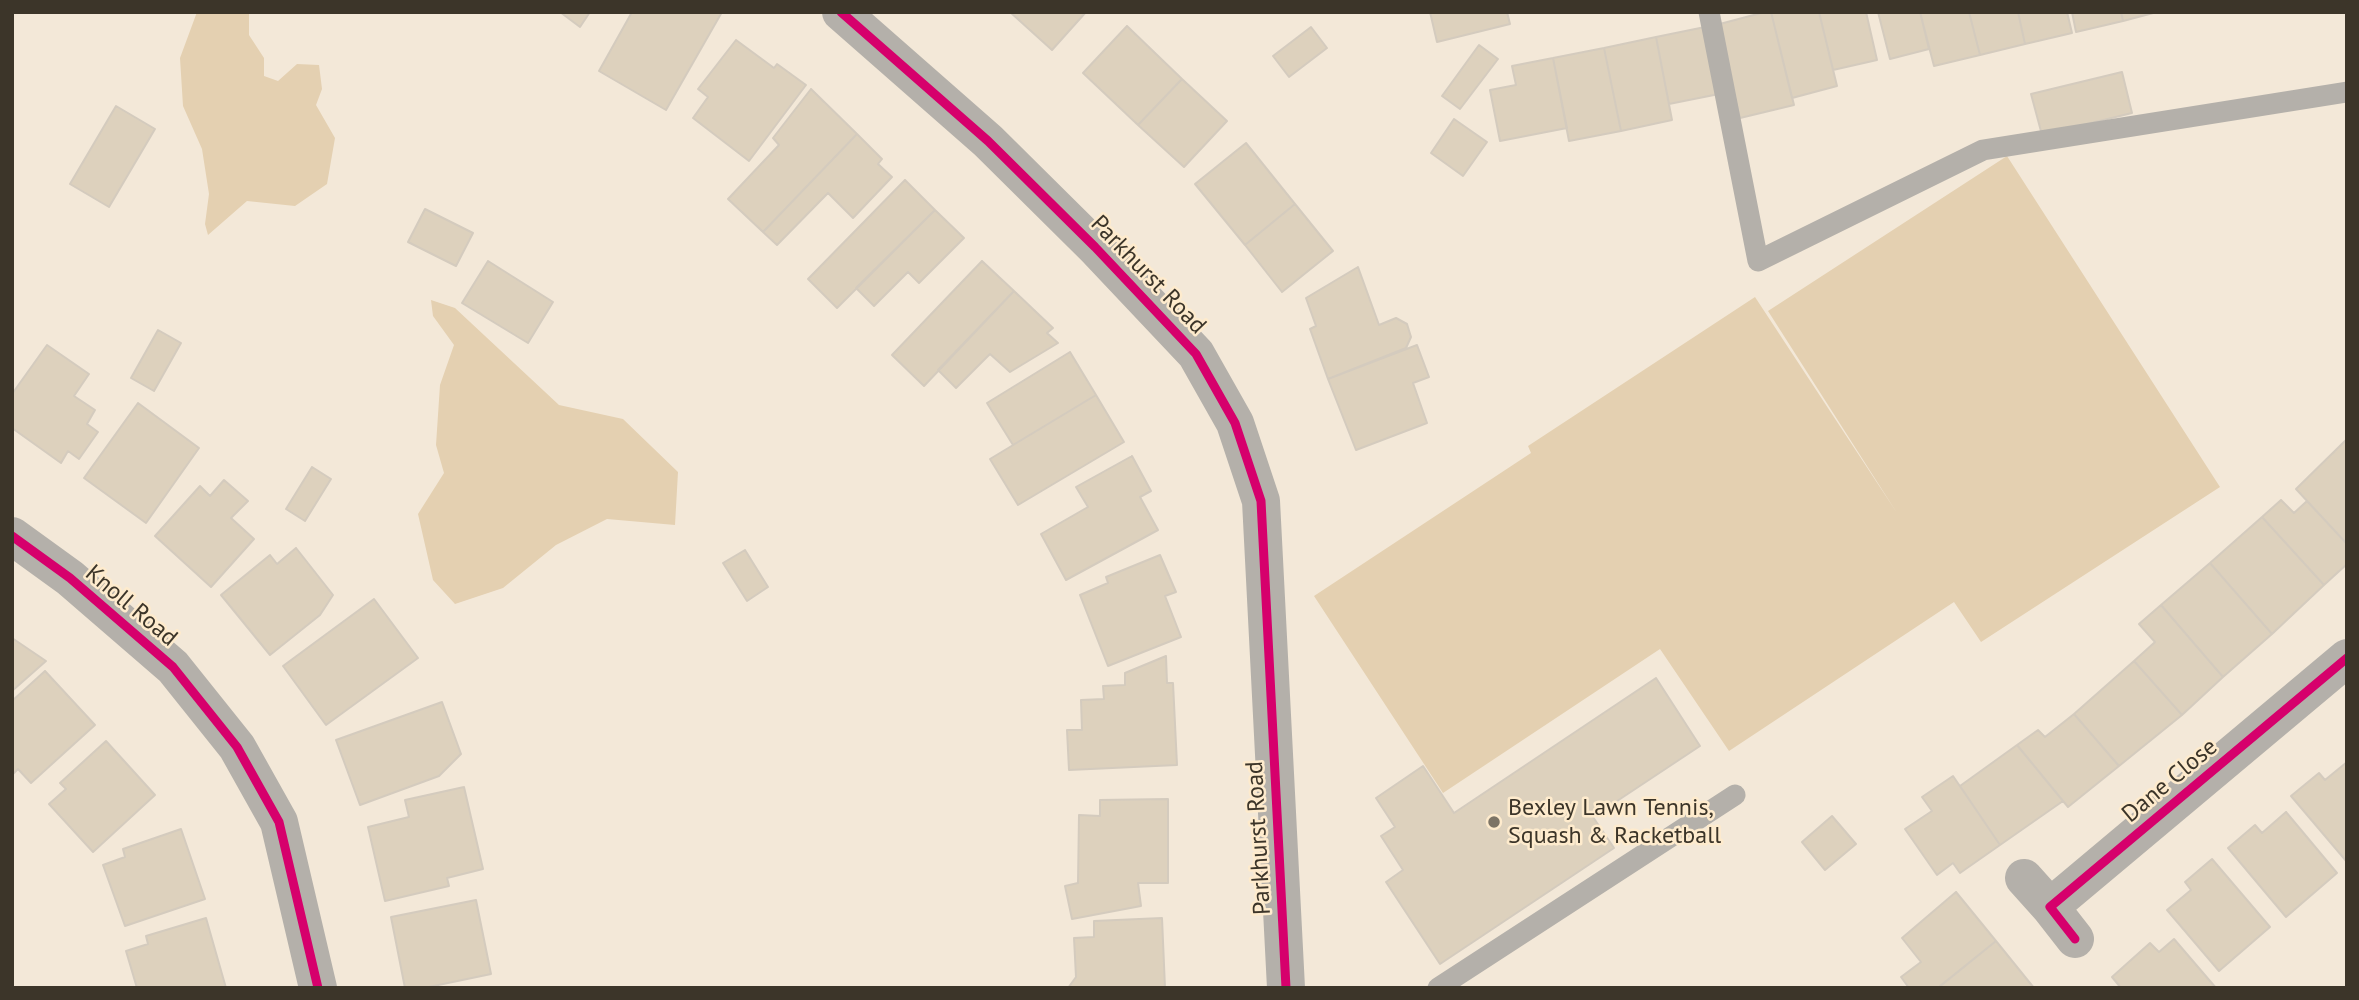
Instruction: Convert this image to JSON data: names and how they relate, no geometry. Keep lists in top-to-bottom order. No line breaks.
{"streets":{"street":["Parkhurst Road","Knoll Road","Dane Close"]},"places":["Bexley Lawn Tennis, Squash & Racketball"]}
